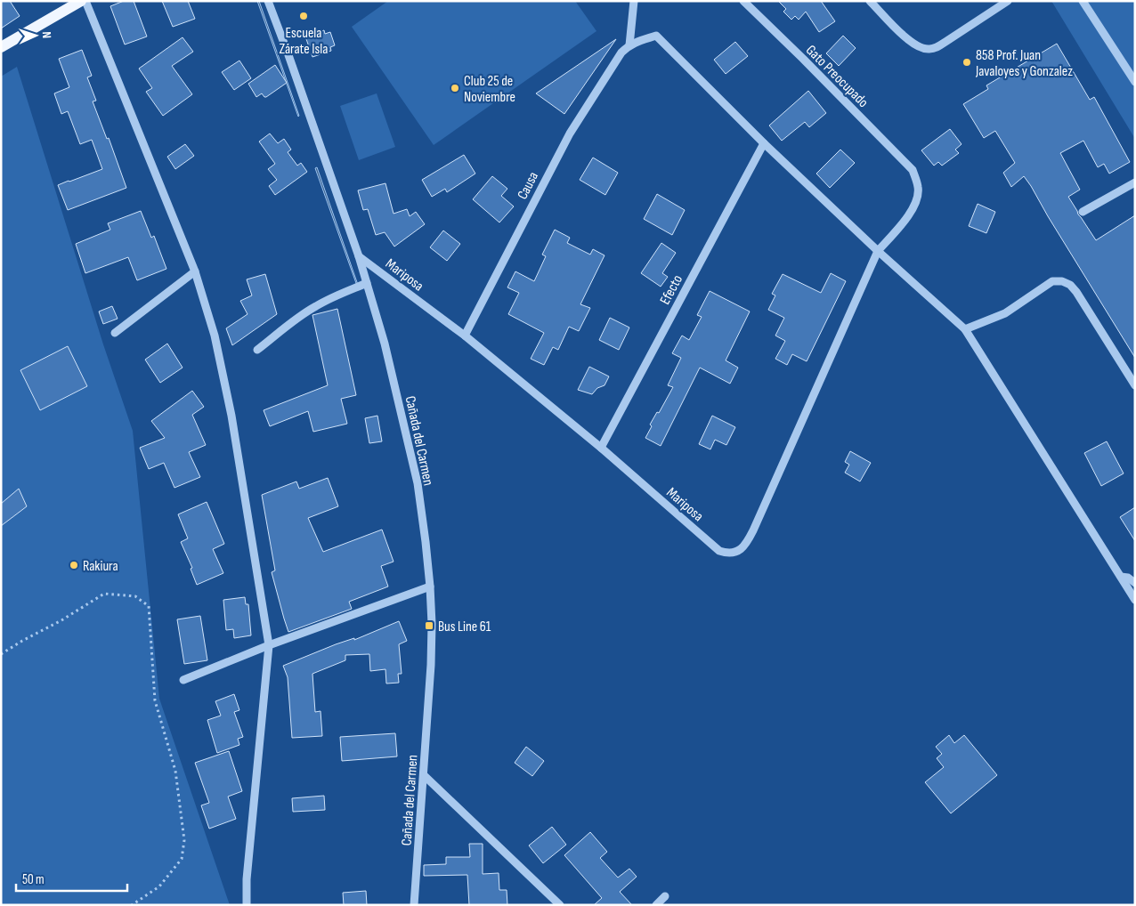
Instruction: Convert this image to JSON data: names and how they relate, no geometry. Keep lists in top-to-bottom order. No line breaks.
{"streets":{"street":["Gato Preocupado","Causa","Mariposa","Efecto","Cañada del Carmen"]},"crossings":[["Gato Preocupado","Mariposa"],["Causa","Mariposa"],["Mariposa","Efecto"],["Mariposa","Cañada del Carmen"]],"places":{"other":["Escuela Zárate Isla","858 Prof. Juan Javaloyes y Gonzalez","Club 25 de Noviembre","Rakiura"],"transit":["Bus Line 61"]},"scale_bar":"50 m","north":"right"}
